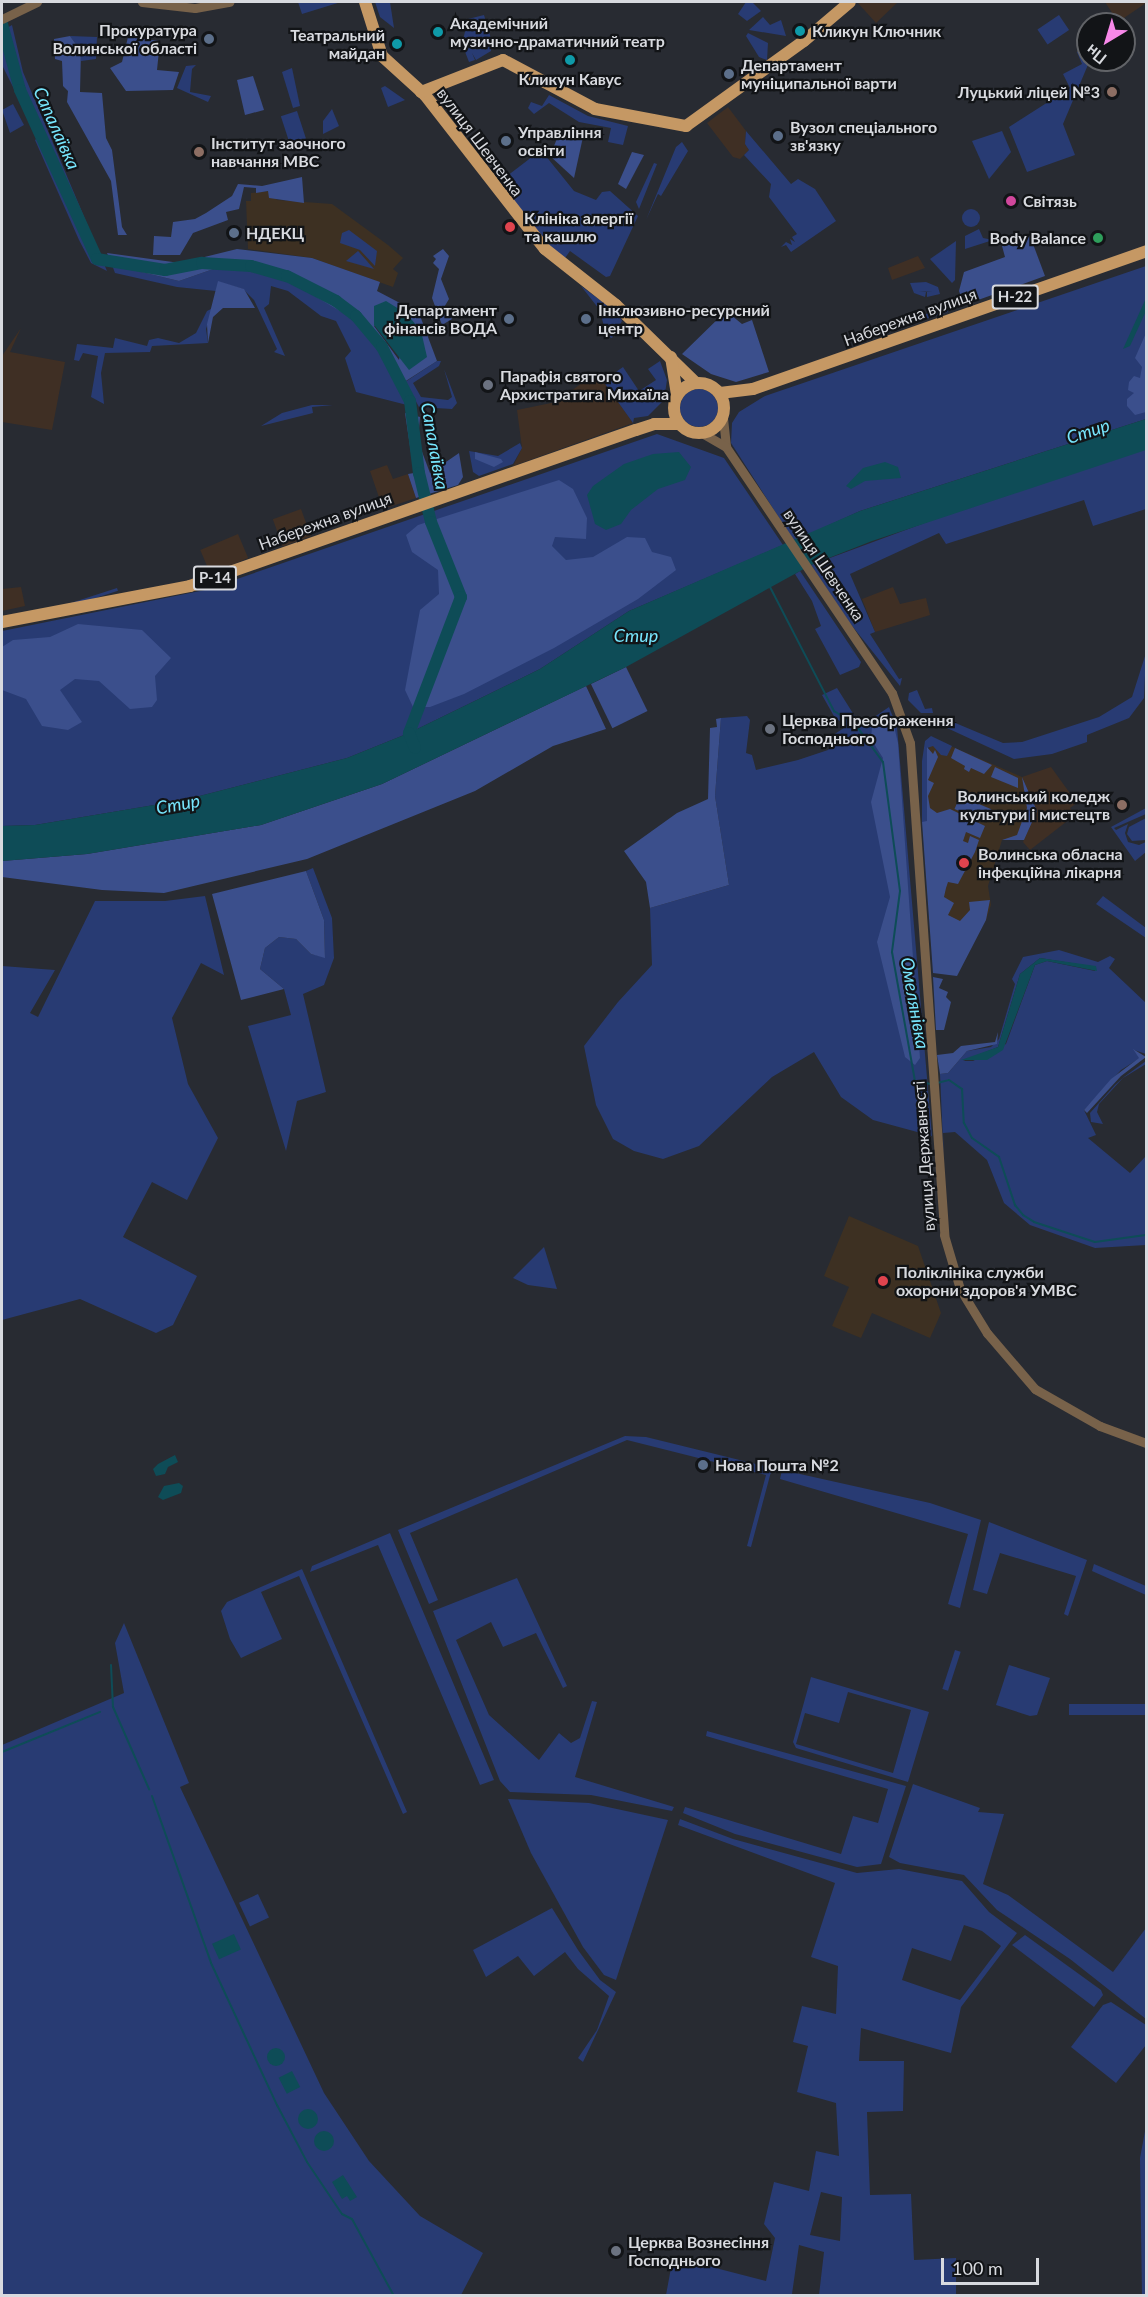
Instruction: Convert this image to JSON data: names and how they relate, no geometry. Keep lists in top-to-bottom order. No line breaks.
{"streets":{"main road":["вулиця Шевченка","Н-22","Набережна вулиця","Р-14"],"street":["вулиця Державності"]},"crossings":[["вулиця Шевченка","Н-22"],["вулиця Шевченка","Набережна вулиця"],["вулиця Шевченка","вулиця Державності"],["Н-22","Набережна вулиця"]],"water":["Сапалаївка","Стир","Омелянівка"],"places":["Кликун Ключник","Академічний музично-драматичний театр","Прокуратура Волинської області","Театральний майдан","Кликун Кавус","Департамент муніципальної варти","Луцький ліцей №3","Вузол спеціального зв'язку","Управління освіти","Інститут заочного навчання МВС","Світязь","Клініка алергії та кашлю","НДЕКЦ","Body Balance","Департамент фінансів ВОДА","Інклюзивно-ресурсний центр","Парафія святого Архистратига Михаїла","Церква Преображення Господнього","Волинський коледж культури і мистецтв","Волинська обласна інфекційна лікарня","Поліклініка служби охорони здоров'я УМВС","Нова Пошта №2","Церква Вознесіння Господнього"],"scale_bar":"100 m","north":"bottom left"}
